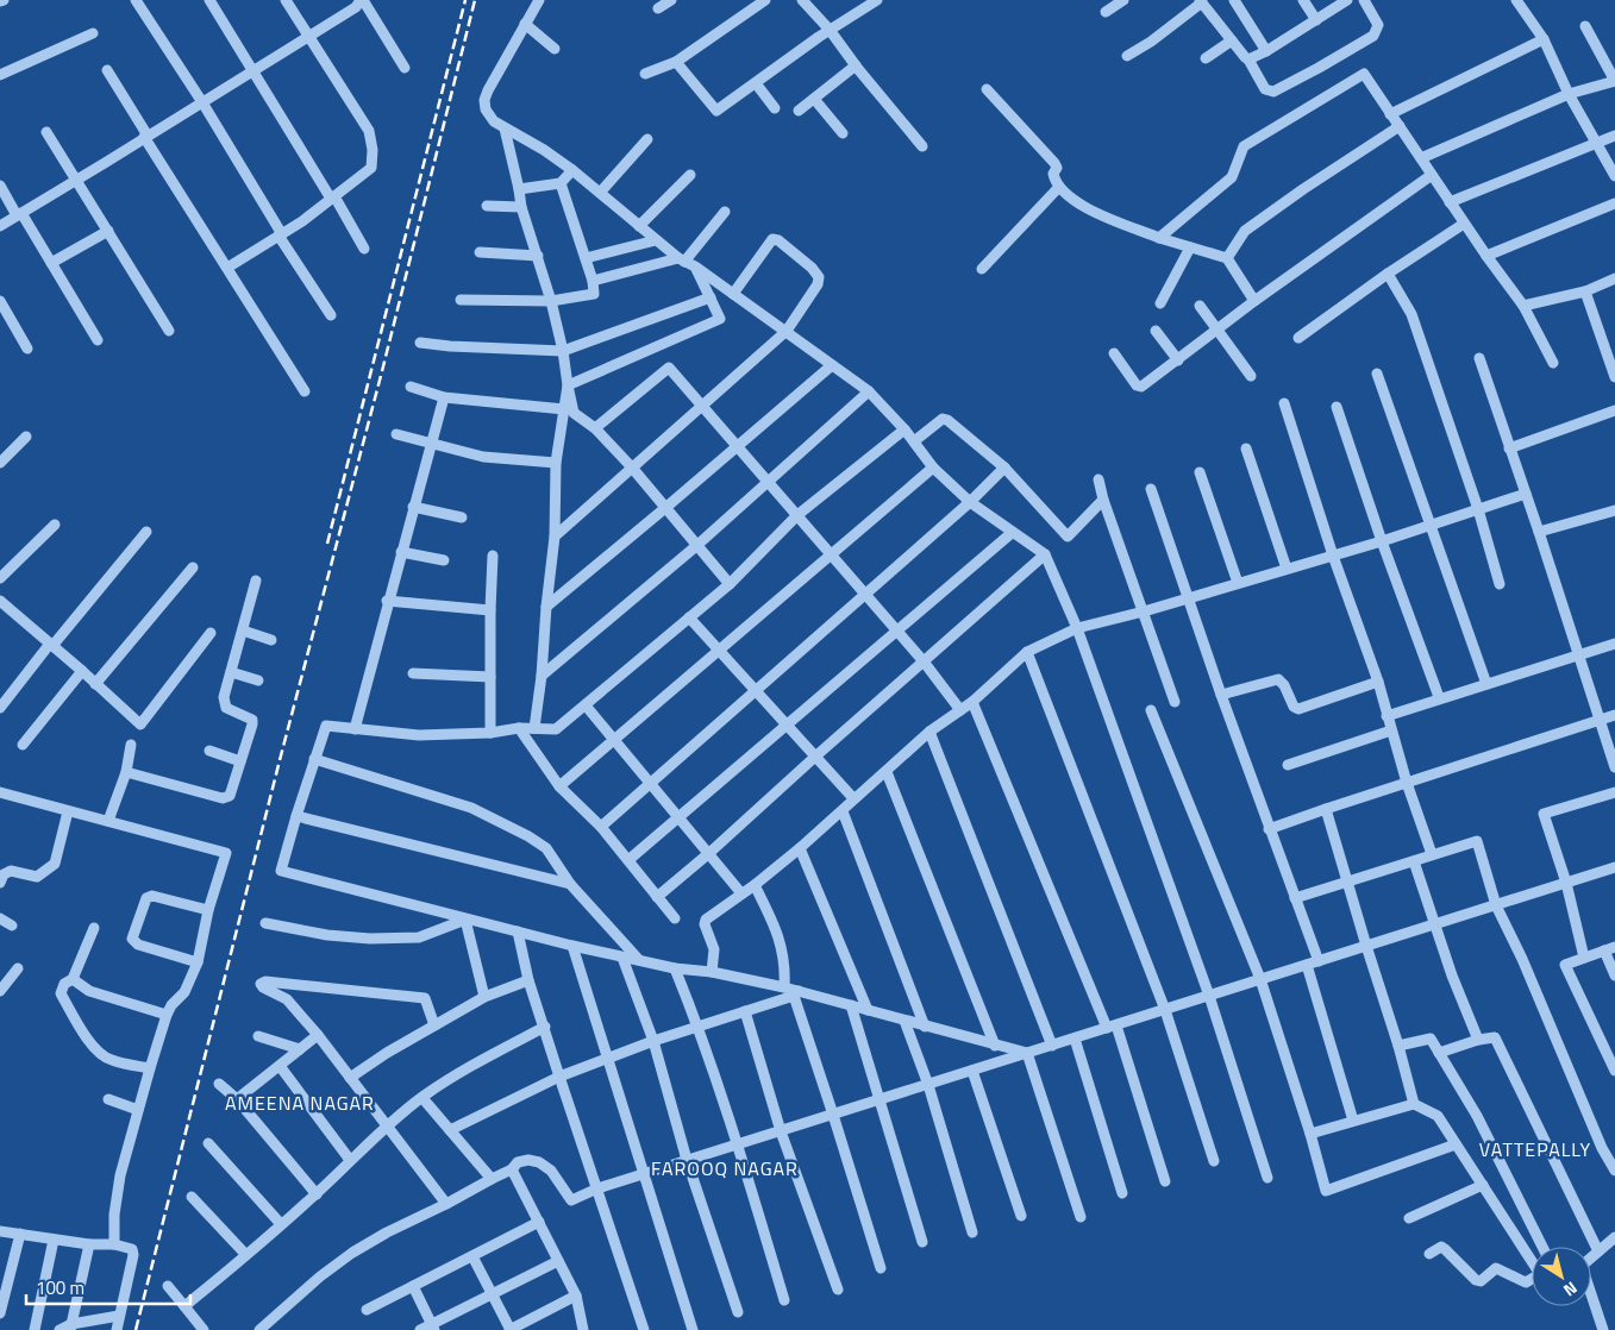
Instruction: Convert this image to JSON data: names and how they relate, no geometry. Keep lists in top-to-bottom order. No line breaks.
{"districts":["AMEENA NAGAR","VATTEPALLY","FAROOQ NAGAR"],"scale_bar":"100 m","north":"bottom right"}
